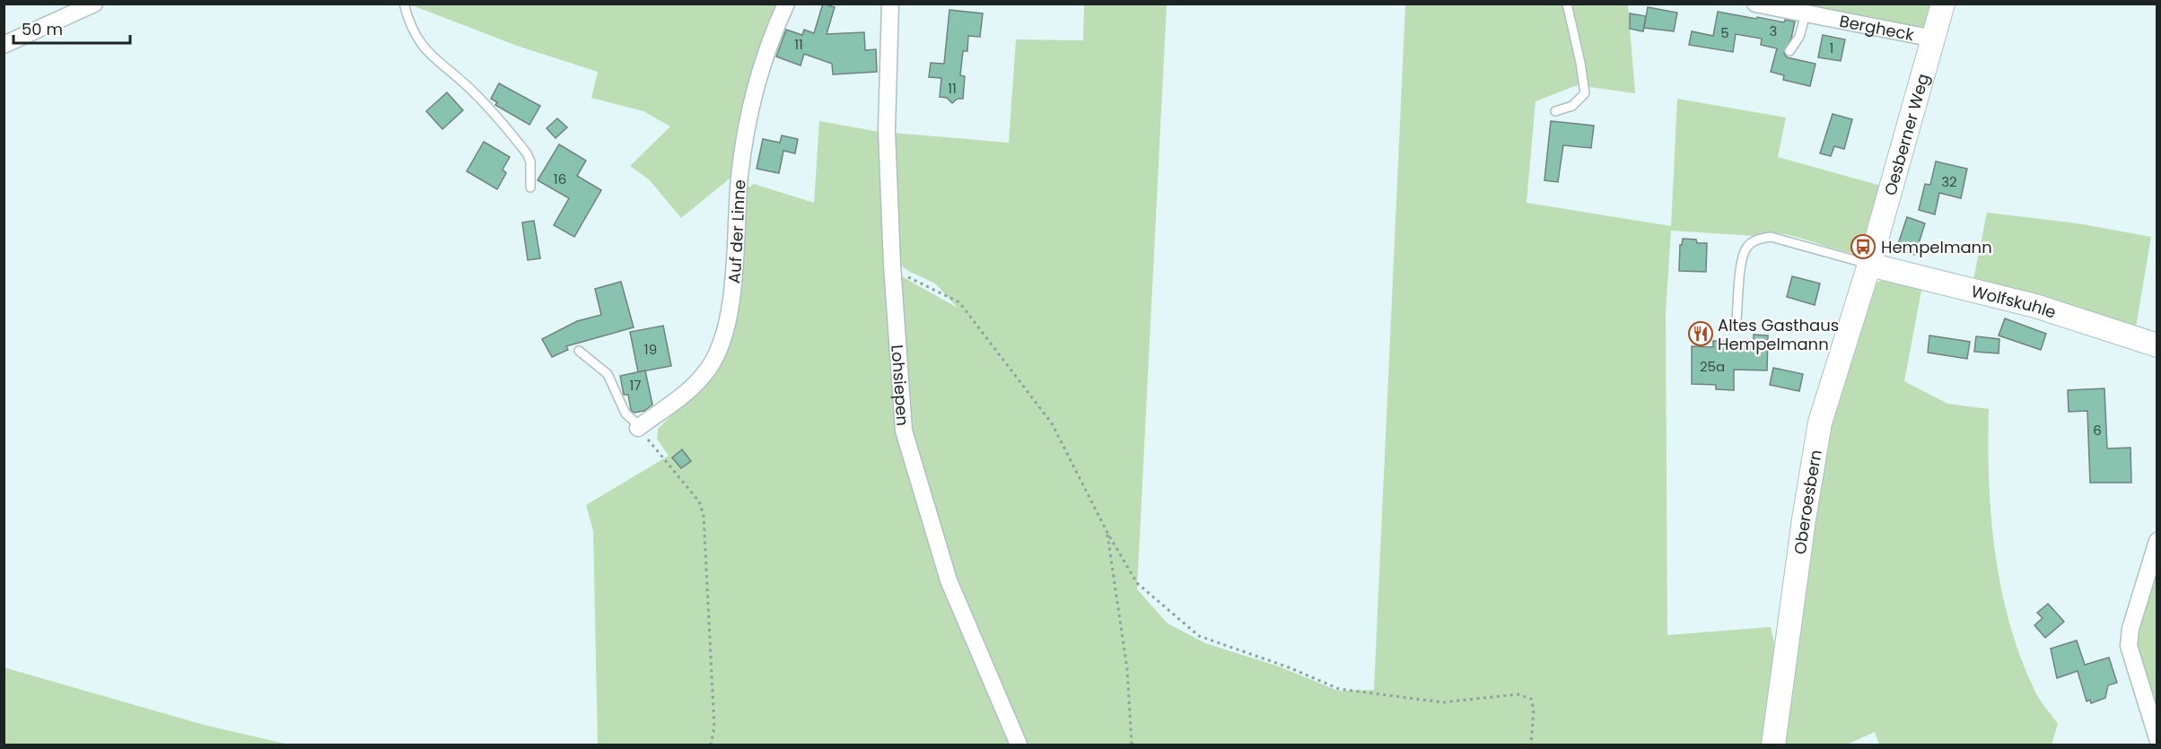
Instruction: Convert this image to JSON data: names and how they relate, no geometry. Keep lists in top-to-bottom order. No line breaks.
{"streets":{"street":["Bergheck","Oesberner Weg","Auf der Linne","Wolfskuhle","Lohsiepen","Oberoesbern"]},"crossings":[["Bergheck","Oesberner Weg"],["Oesberner Weg","Wolfskuhle"],["Oesberner Weg","Oberoesbern"],["Wolfskuhle","Oberoesbern"]],"places":{"bus stop":["Hempelmann"],"restaurant":["Altes Gasthaus Hempelmann"]},"house_numbers":["3","5","11","1","11","16","32","19","25a","17","6"],"scale_bar":"50 m"}
